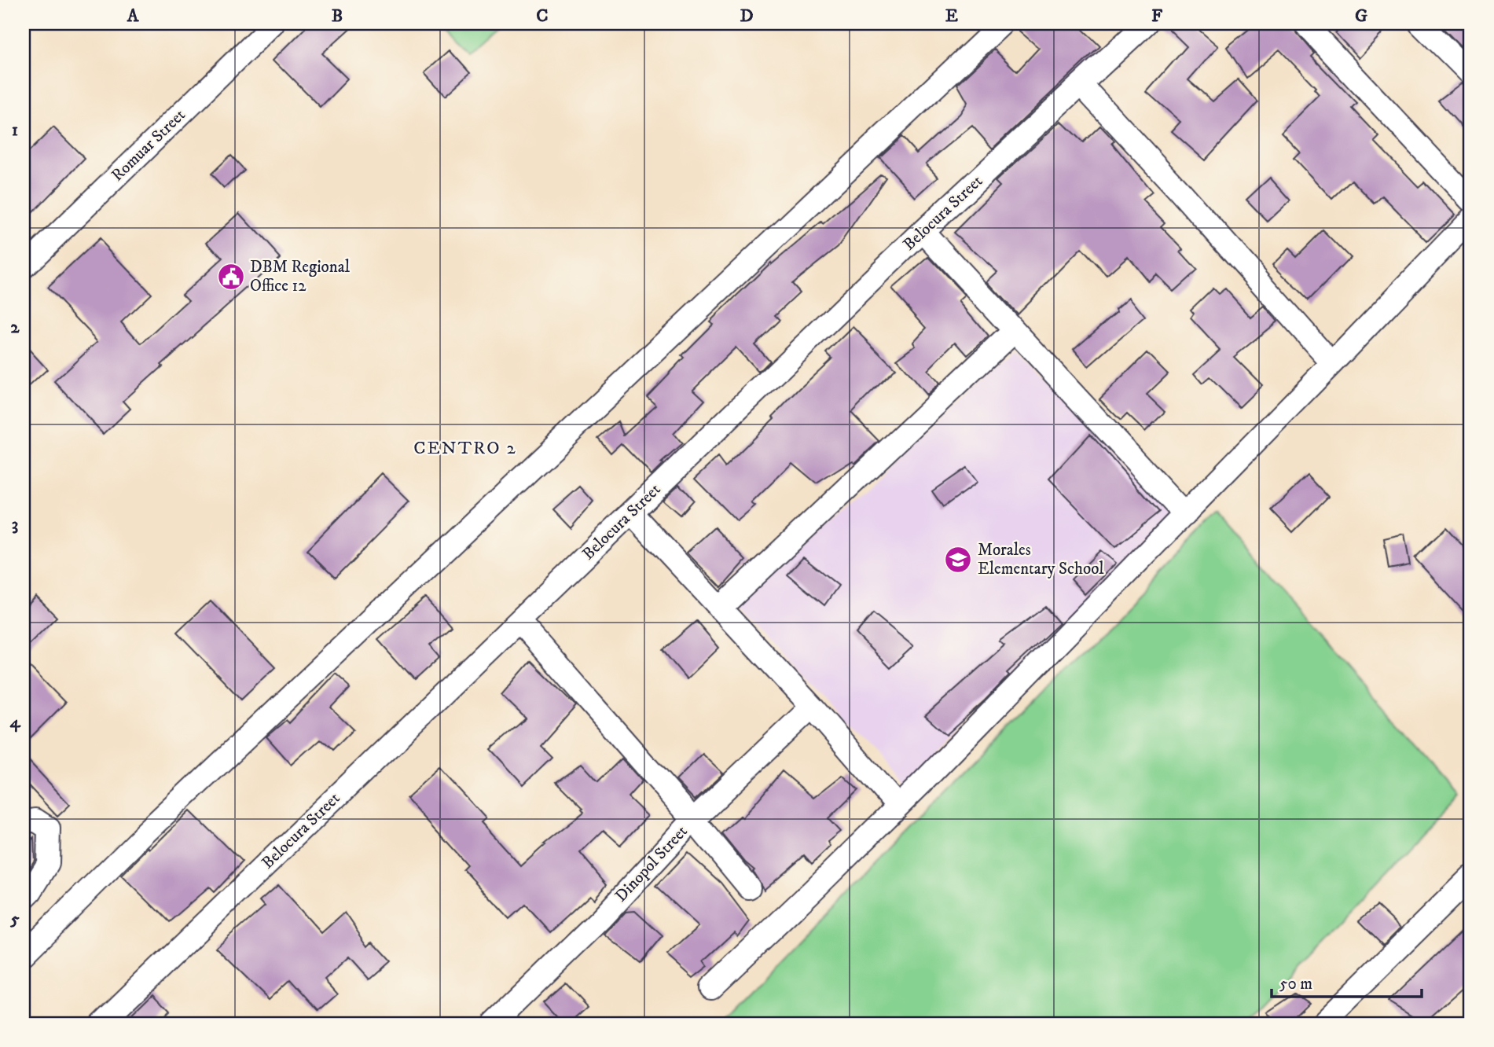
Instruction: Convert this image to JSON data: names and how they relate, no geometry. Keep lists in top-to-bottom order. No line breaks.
{"streets":{"street":["Romuar Street","Belocura Street","Dinopol Street"]},"districts":["CENTRO 2"],"places":{"public building":["DBM Regional Office 12"],"school or university":["Morales Elementary School"]},"scale_bar":"50 m","grid":{"columns":["A","B","C","D","E","F","G"],"rows":["1","2","3","4","5"]}}
